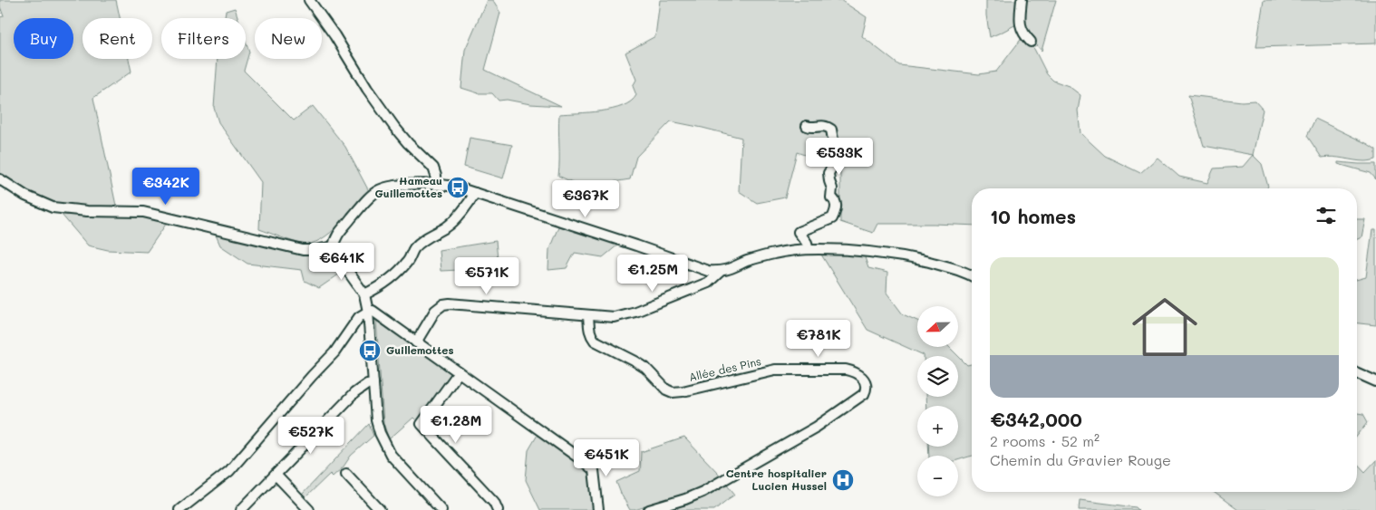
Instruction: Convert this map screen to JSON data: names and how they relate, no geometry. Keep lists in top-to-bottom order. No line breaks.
{"streets":{"street":["Allée des Pins"]},"places":{"bus stop":["Hameau Guillemottes","Guillemottes"],"hospital":["Centre hospitalier Lucien Hussel"]},"north":"left","page":{"chip":["Buy","Rent","Filters","New"],"price":["€533K","€342K","€367K","€641K","€1.25M","€571K","€781K","€1.28M","€527K","€451K"],"heading":"10 homes","list":[{"name":"€342,000","note":"2 rooms · 52 m² · Chemin du Gravier Rouge"}],"map_buttons":["+","−"]}}
